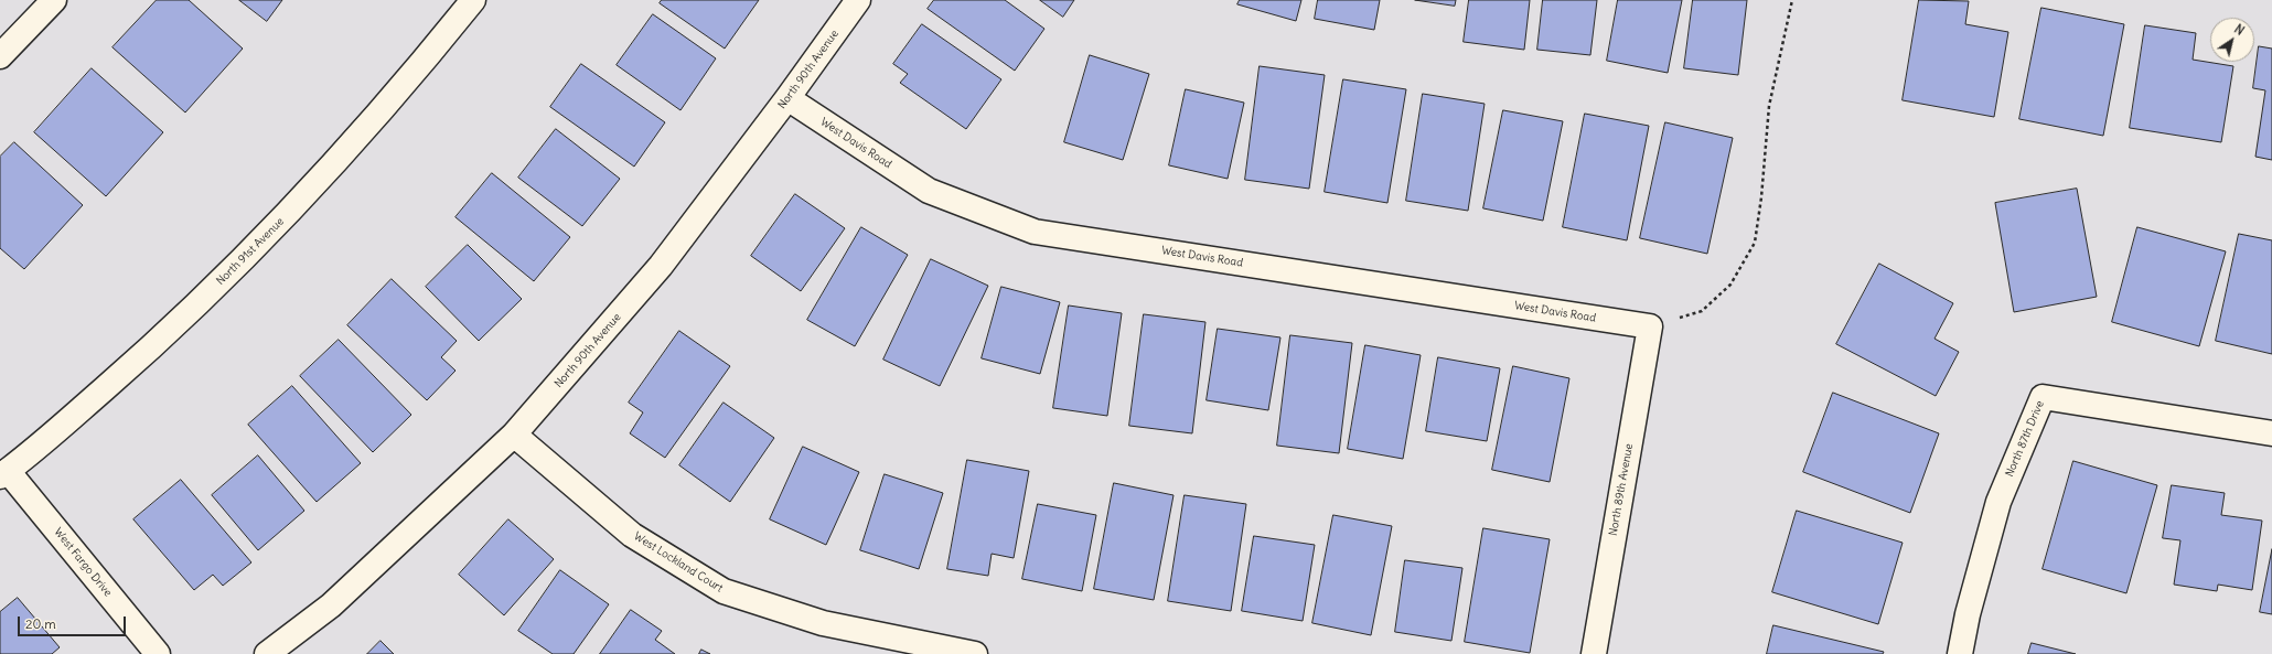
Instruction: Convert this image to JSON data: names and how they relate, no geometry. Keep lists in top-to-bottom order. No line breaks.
{"streets":{"street":["North 90th Avenue","West Davis Road","North 91st Avenue","North 87th Drive","North 89th Avenue","West Fargo Drive","West Lockland Court"]},"crossings":[["North 90th Avenue","West Davis Road"],["North 90th Avenue","West Lockland Court"],["West Davis Road","North 89th Avenue"],["North 91st Avenue","West Fargo Drive"]],"scale_bar":"20 m","north":"top right"}
